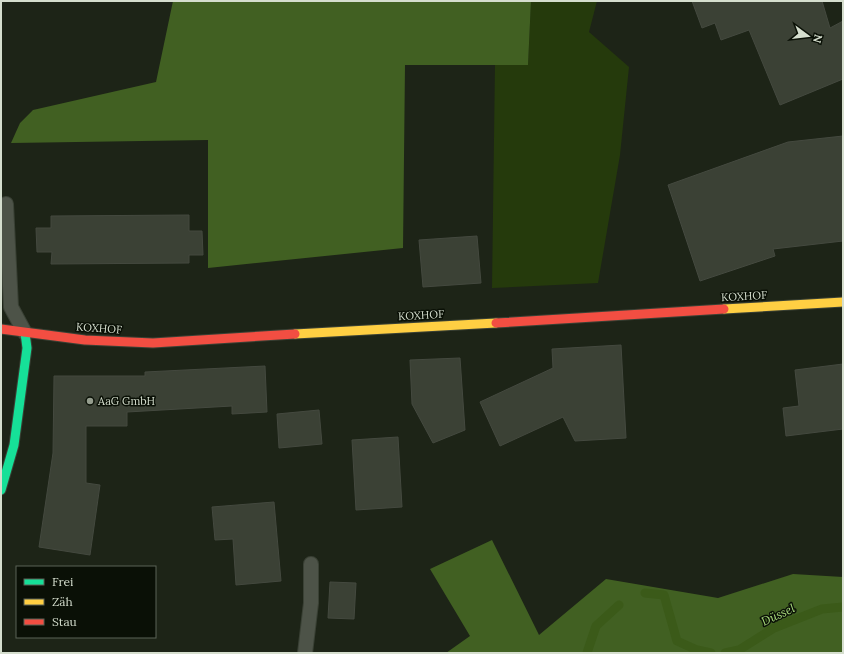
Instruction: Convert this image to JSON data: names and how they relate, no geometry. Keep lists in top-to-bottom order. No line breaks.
{"streets":{"main road":["KOXHOF"]},"water":["Düssel"],"places":["AaG GmbH"],"legend":["Frei","Zäh","Stau"],"north":"right"}
